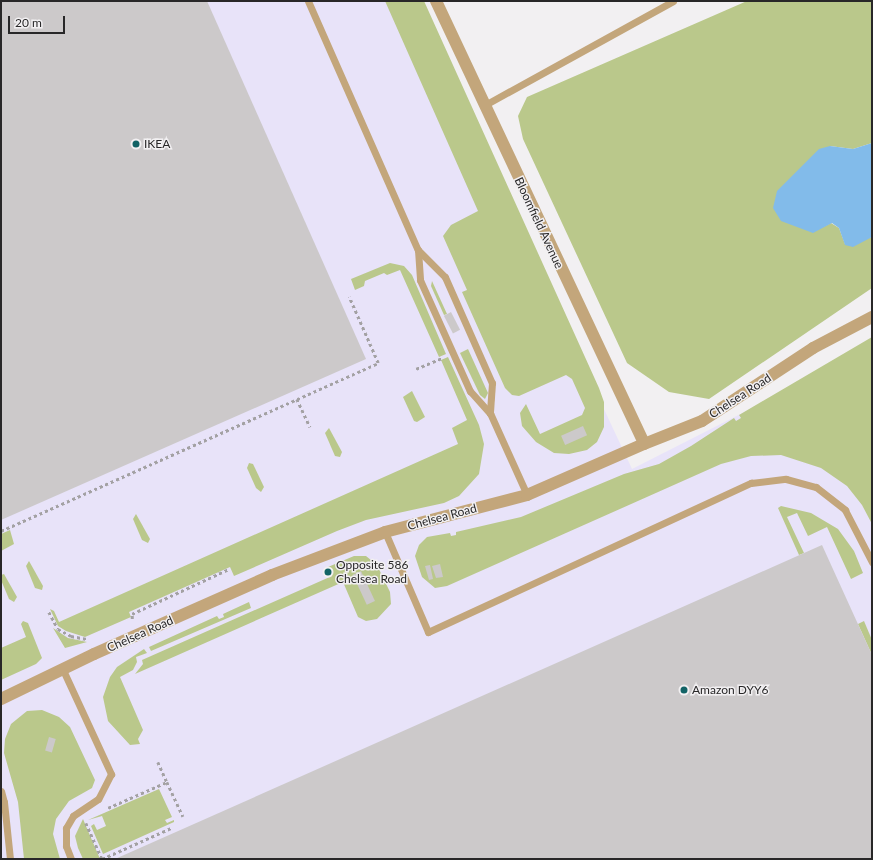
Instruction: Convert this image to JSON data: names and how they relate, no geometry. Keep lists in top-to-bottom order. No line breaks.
{"streets":{"street":["Bloomfield Avenue","Chelsea Road"]},"crossings":[["Bloomfield Avenue","Chelsea Road"]],"places":["IKEA","Opposite 586 Chelsea Road","Amazon DYY6"],"scale_bar":"20 m"}
